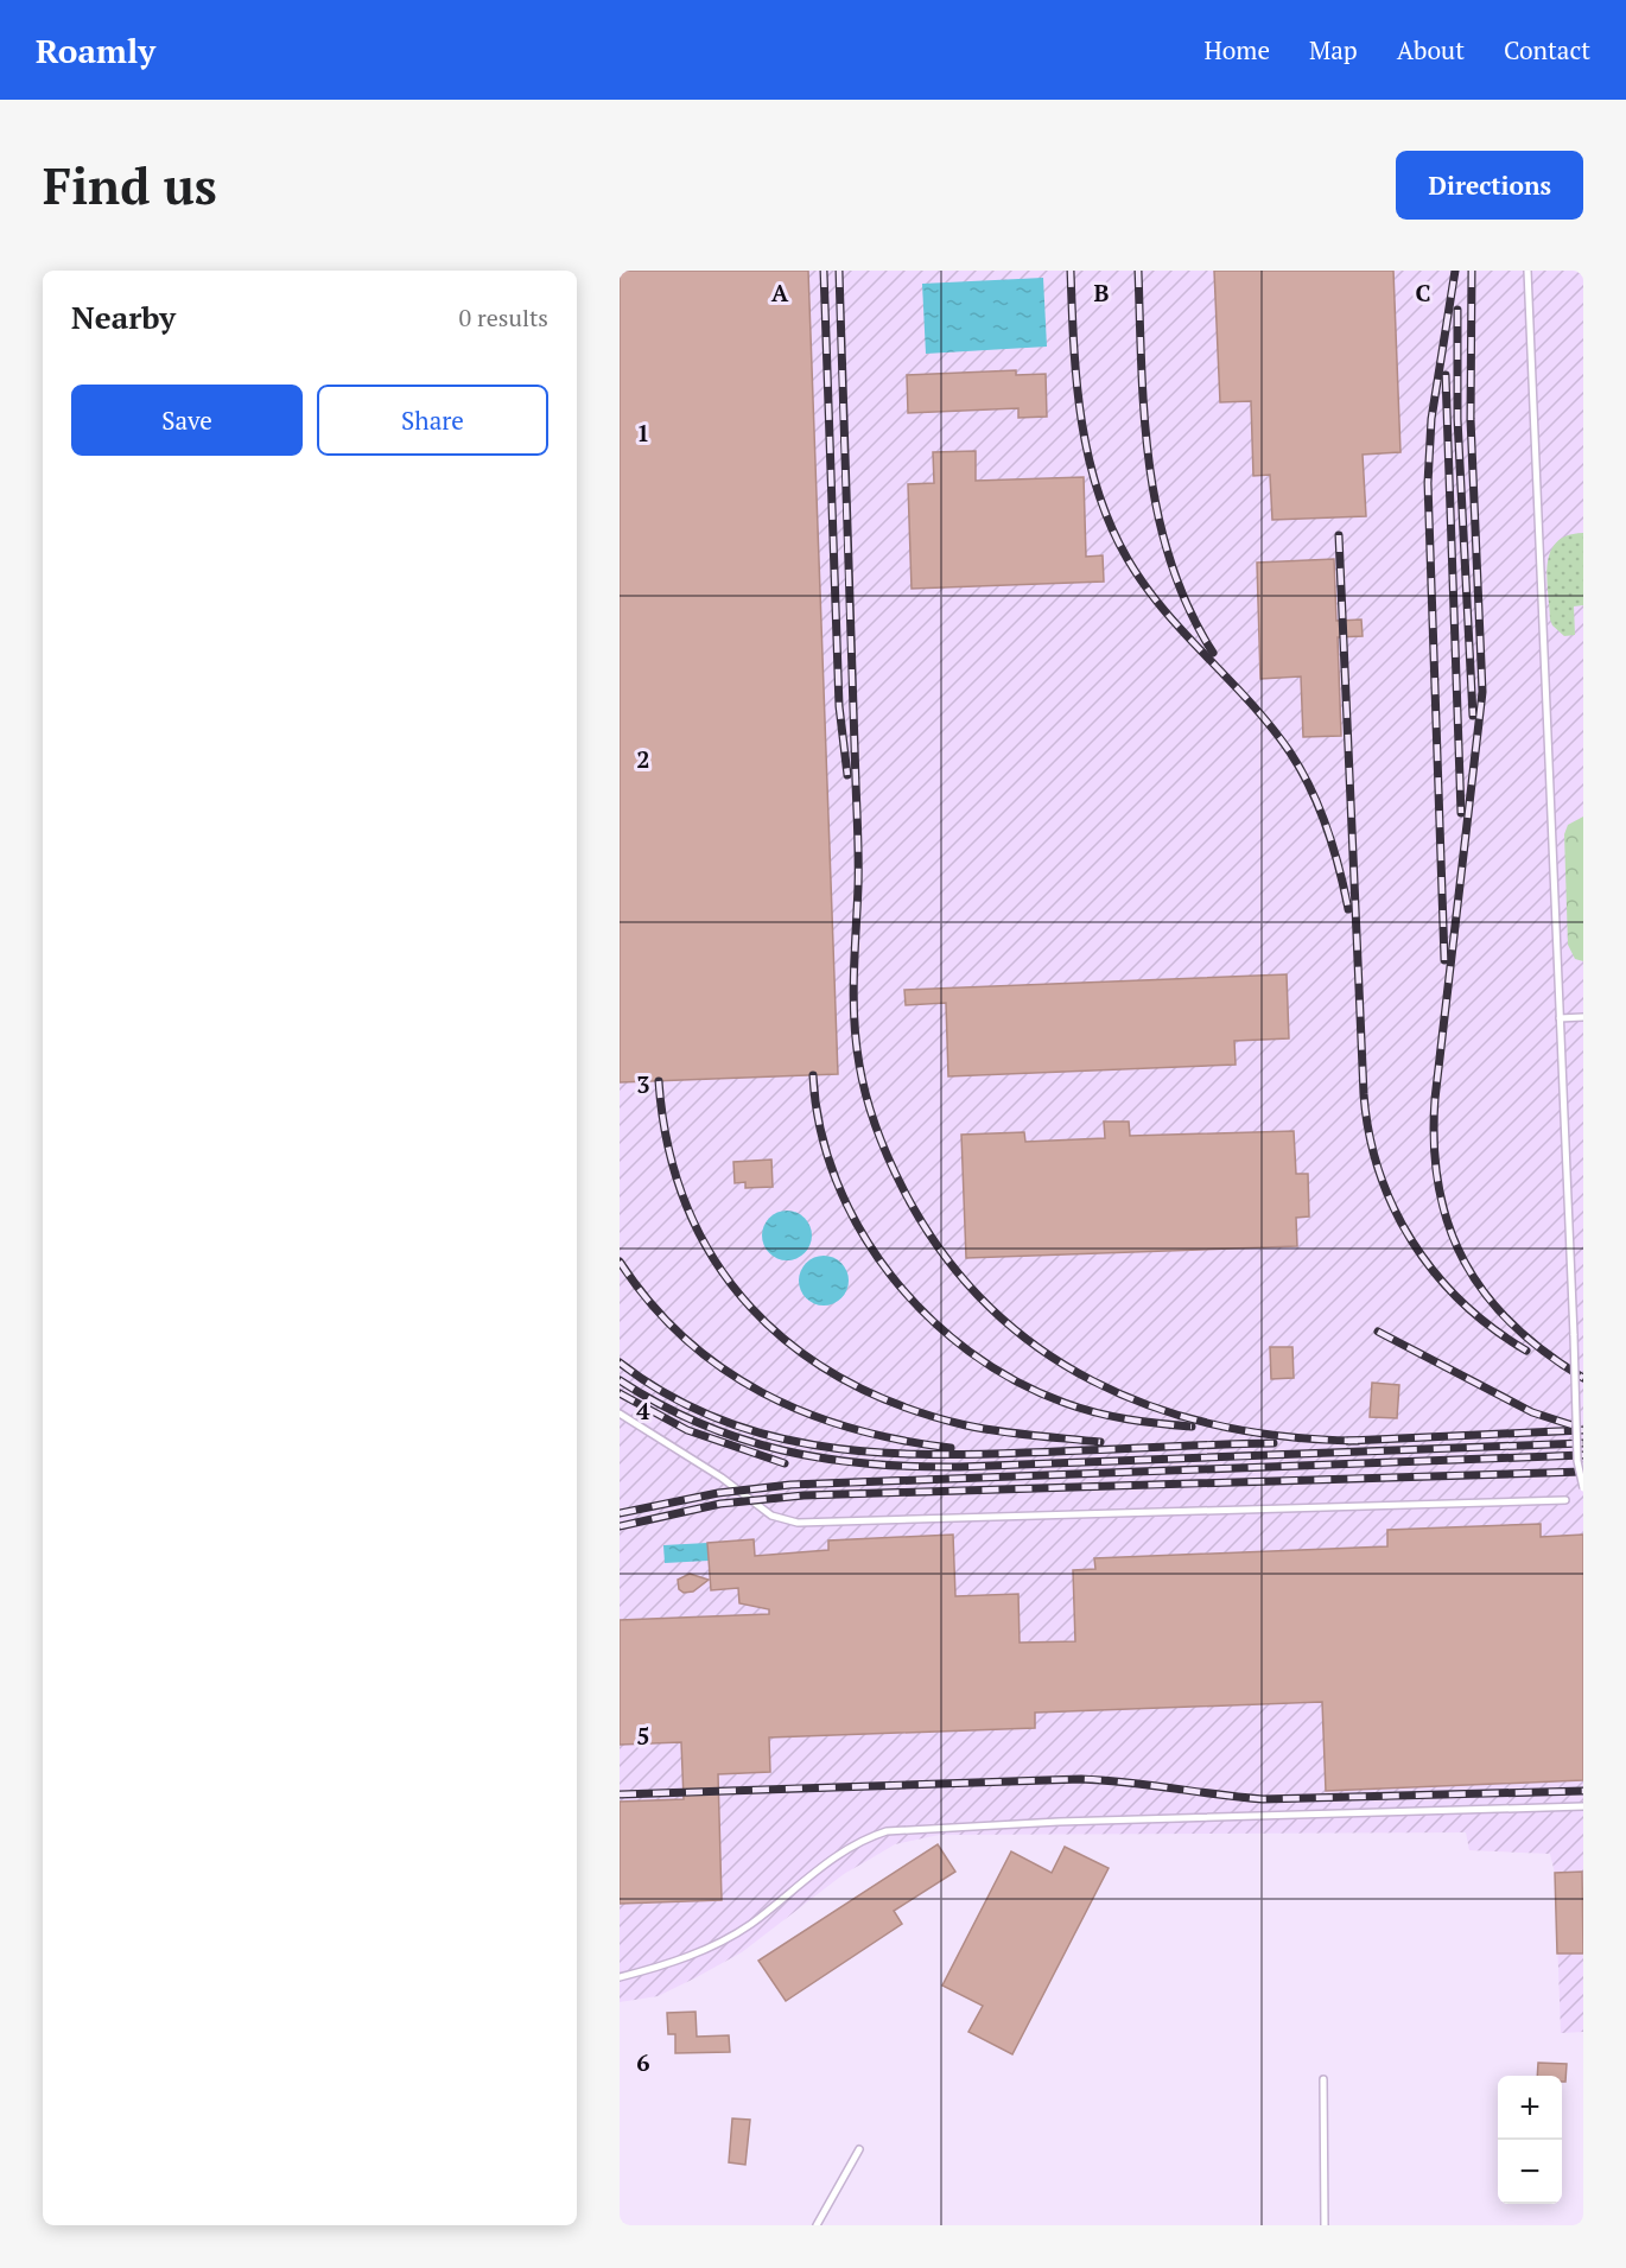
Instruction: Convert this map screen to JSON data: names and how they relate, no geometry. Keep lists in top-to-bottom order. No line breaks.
{"page":{"header":"Roamly","nav":["Home","Map","About","Contact"],"buttons":["Directions",["Save","Share"]],"title":"Find us","heading":["Nearby","0 results"],"map_buttons":["+","−"]},"grid":{"columns":["A","B","C"],"rows":["1","2","3","4","5","6"]}}
